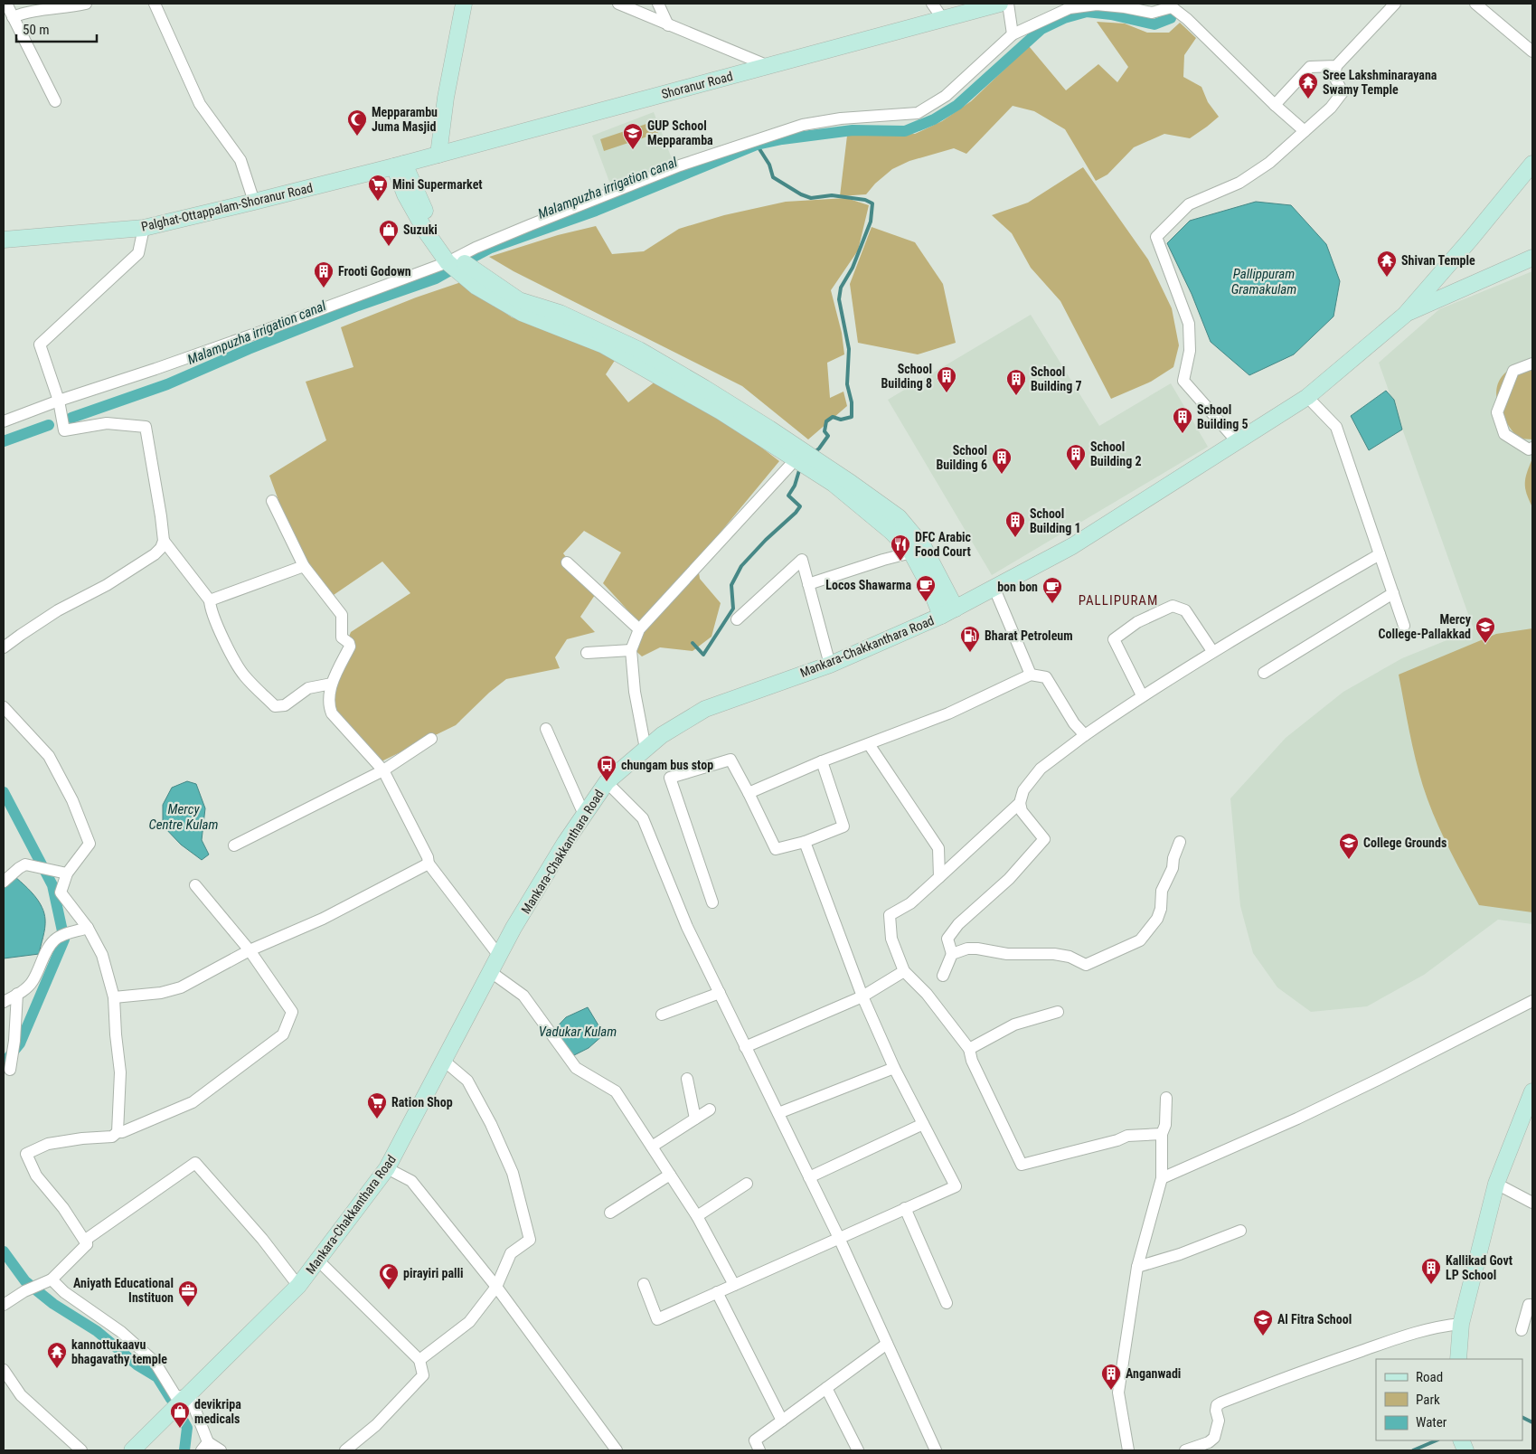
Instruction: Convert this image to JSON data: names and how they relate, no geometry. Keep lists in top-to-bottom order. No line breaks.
{"streets":{"main road":["Shoranur Road","Palghat-Ottappalam-Shoranur Road","Mankara-Chakkanthara Road"]},"crossings":[["Shoranur Road","Palghat-Ottappalam-Shoranur Road"]],"districts":["PALLIPURAM"],"water":["Malampuzha irrigation canal","Pallippuram Gramakulam","Mercy Centre Kulam","Vadukar Kulam"],"places":{"temple":["Sree Lakshminarayana Swamy Temple","Shivan Temple","kannottukaavu bhagavathy temple"],"mosque":["Mepparambu Juma Masjid","pirayiri palli"],"school or university":["GUP School Mepparamba","Mercy College-Pallakkad","College Grounds","Al Fitra School"],"supermarket":["Mini Supermarket","Ration Shop"],"shop":["Suzuki","devikripa medicals"],"building":["Frooti Godown","School Building 8","School Building 7","School Building 5","School Building 2","School Building 6","School Building 1","Kallikad Govt LP School","Anganwadi"],"restaurant":["DFC Arabic Food Court"],"cafe":["Locos Shawarma","bon bon"],"fuel station":["Bharat Petroleum"],"bus stop":["chungam bus stop"],"office":["Aniyath Educational Instituon"]},"legend":["Road","Park","Water"],"scale_bar":"50 m"}
